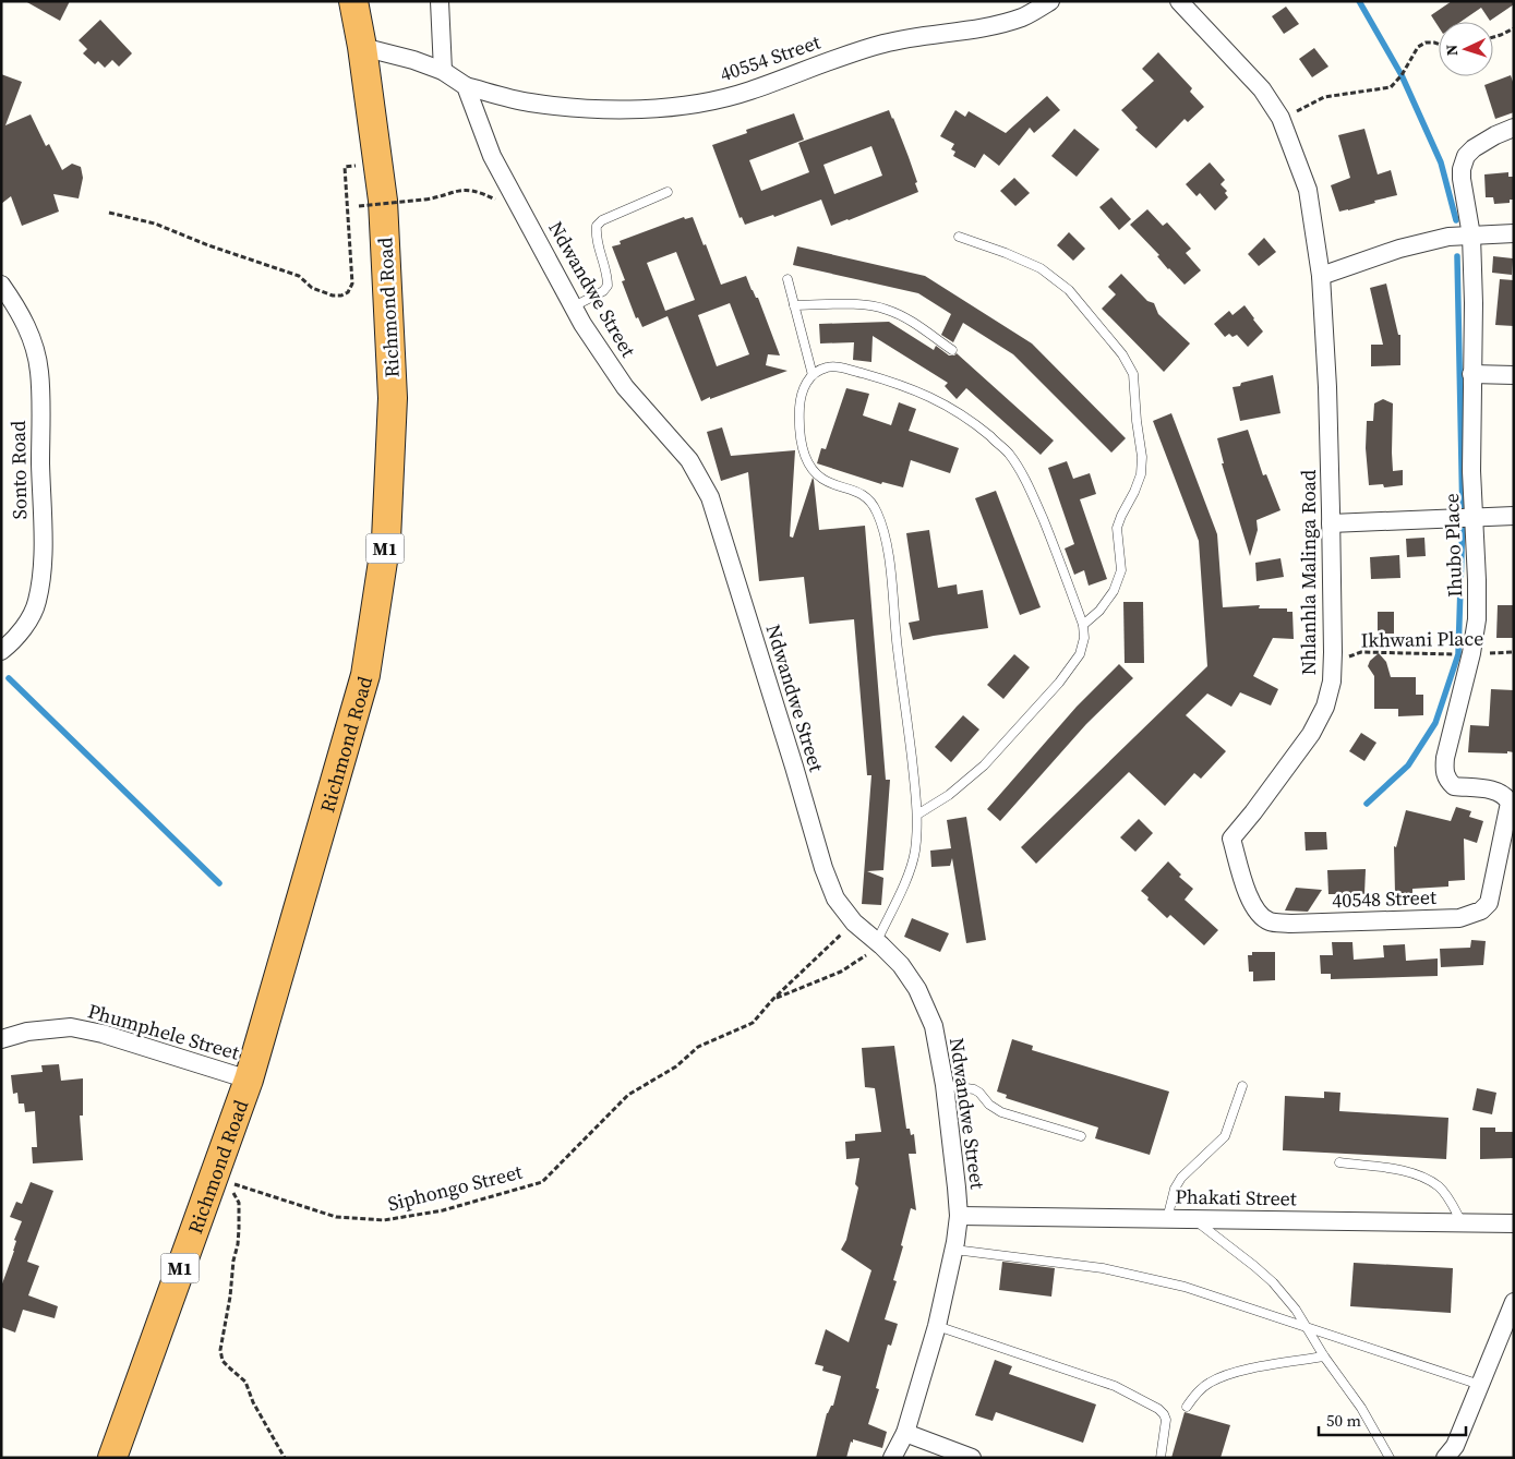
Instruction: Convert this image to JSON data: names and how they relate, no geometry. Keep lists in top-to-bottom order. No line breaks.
{"streets":{"highway":["Richmond Road","M1"],"street":["40554 Street","Ndwandwe Street","Sonto Road","Ihubo Place","Nhlanhla Malinga Road","40548 Street","Phumphele Street","Phakati Street"],"path":["Ikhwani Place","Siphongo Street"]},"crossings":[["40554 Street","Ndwandwe Street"],["Ndwandwe Street","Siphongo Street"],["Ndwandwe Street","Phakati Street"],["Richmond Road","Phumphele Street"],["Ihubo Place","Ikhwani Place"],["Ihubo Place","40548 Street"],["Nhlanhla Malinga Road","Ikhwani Place"],["Nhlanhla Malinga Road","40548 Street"]],"scale_bar":"50 m","north":"left"}
